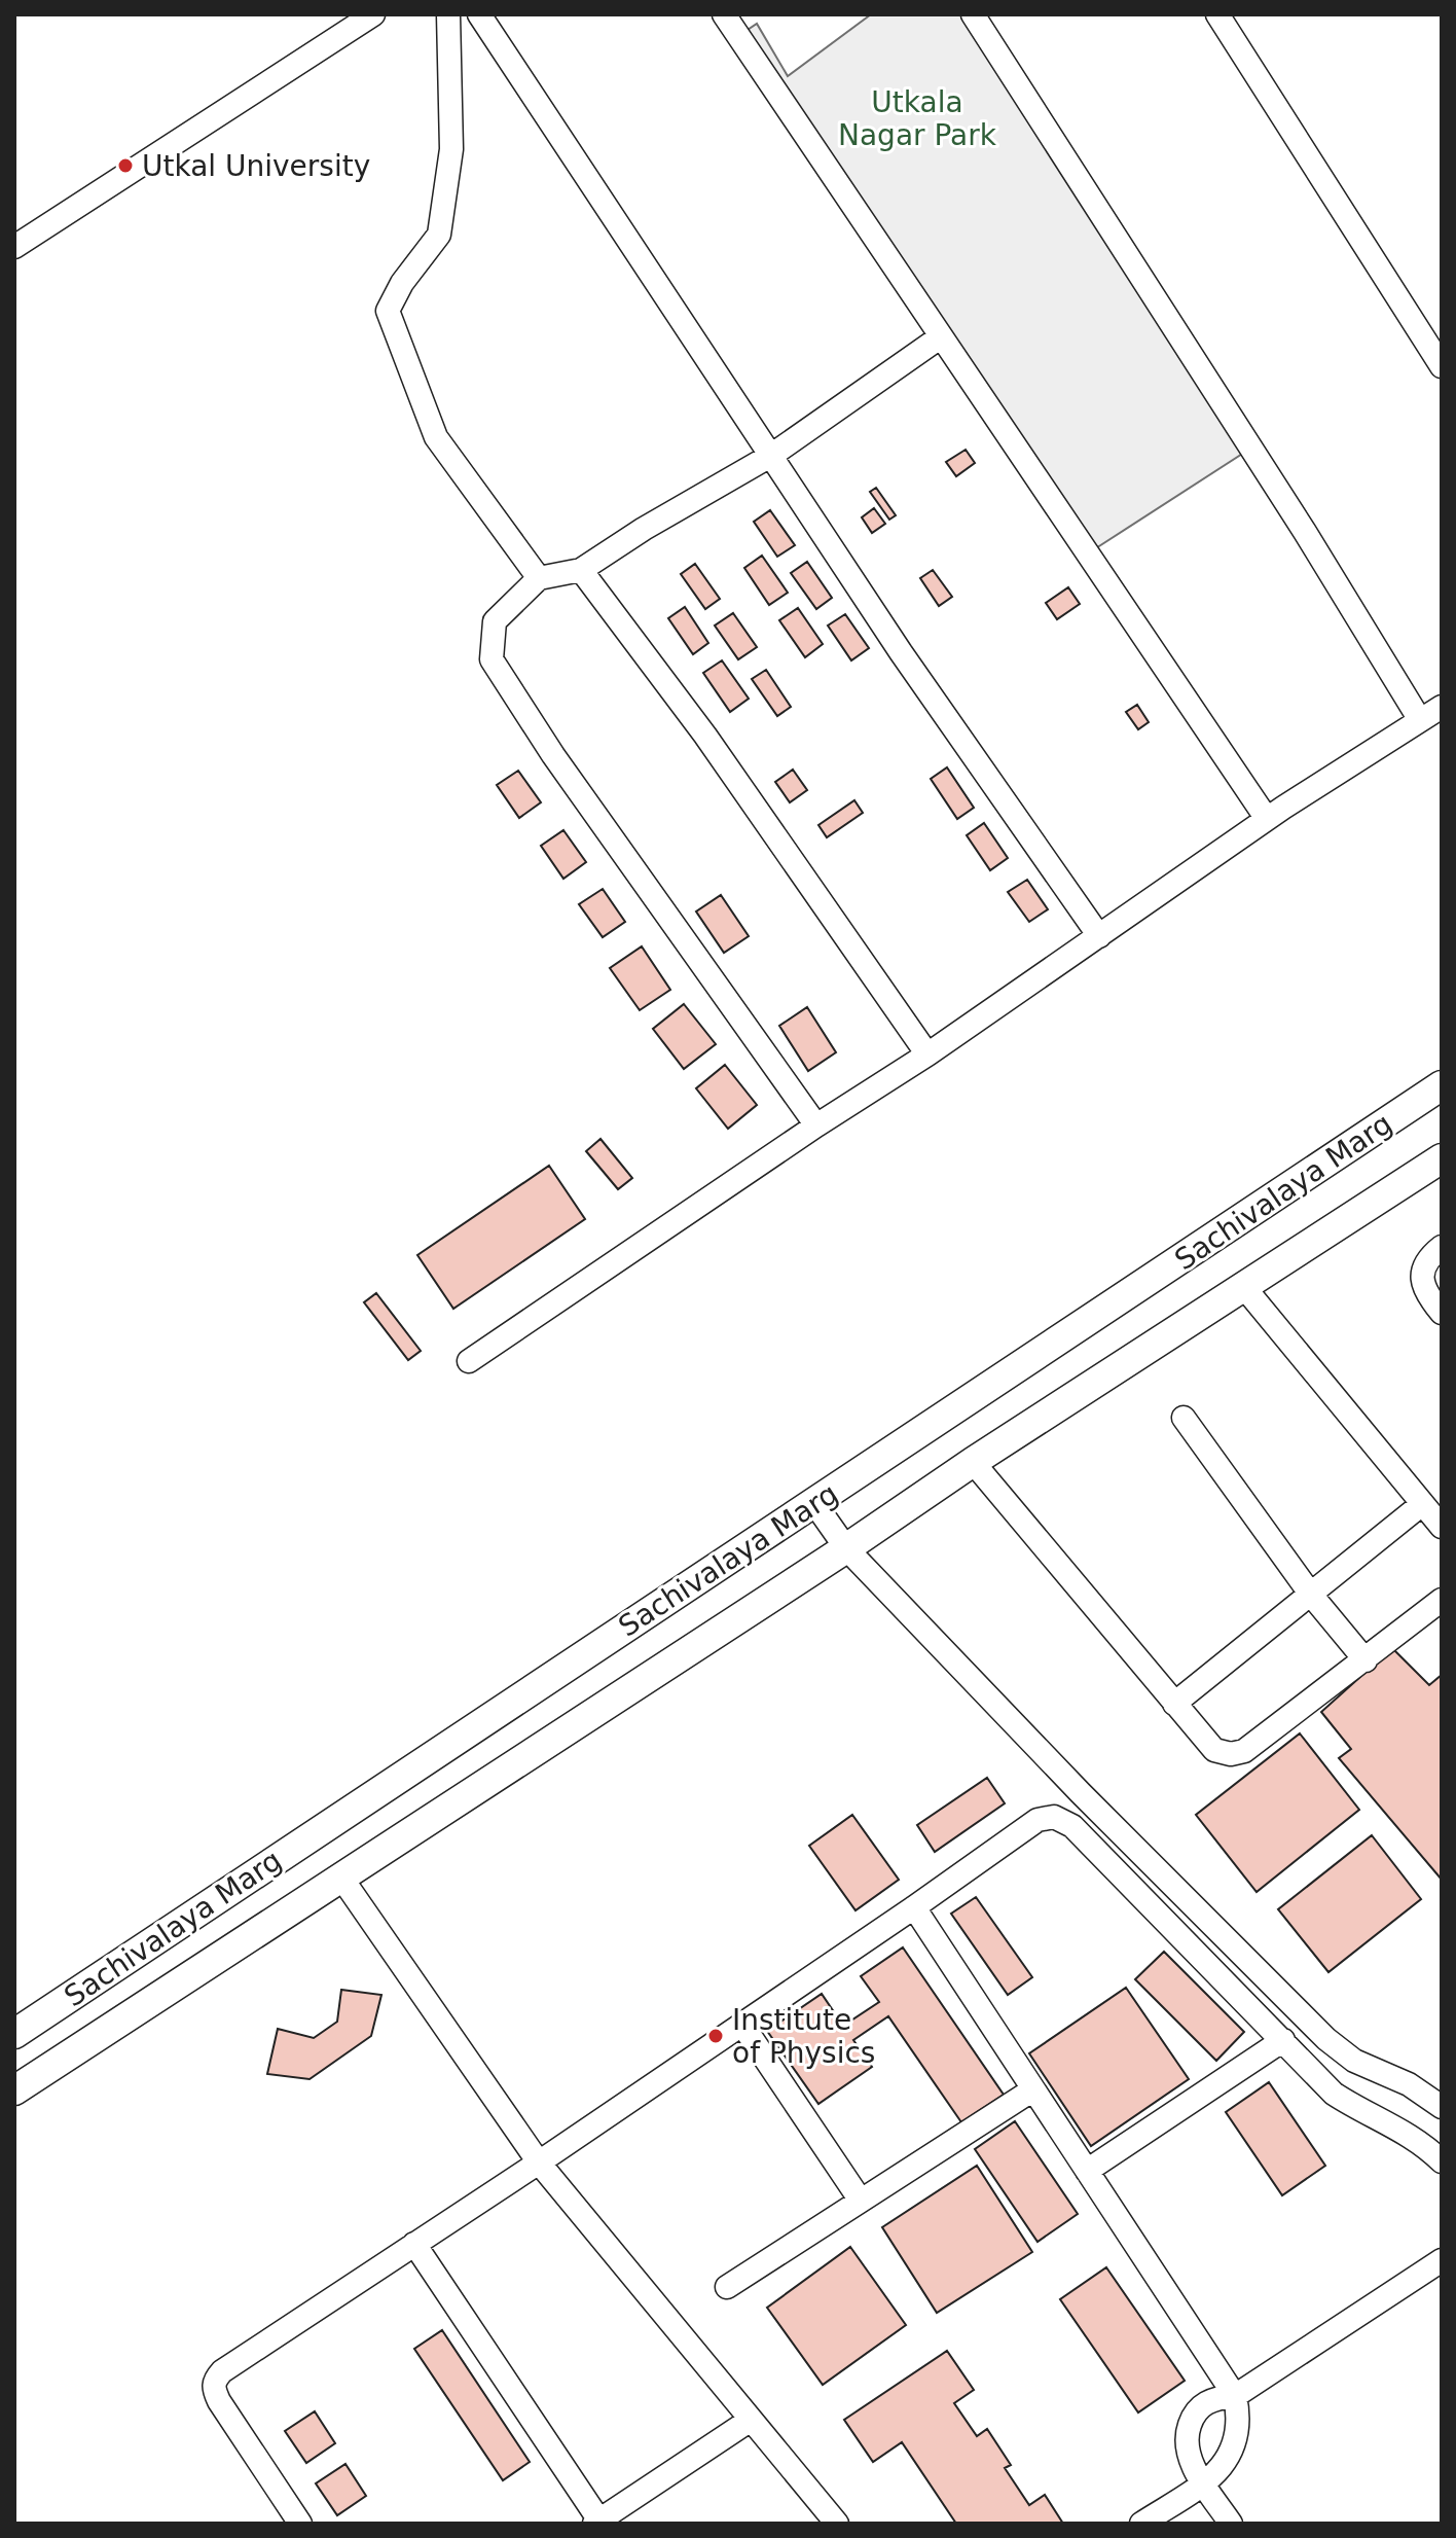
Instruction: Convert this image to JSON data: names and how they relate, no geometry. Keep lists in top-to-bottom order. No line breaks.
{"streets":{"main road":["Sachivalaya Marg"]},"parks":["Utkala Nagar Park"],"places":["Utkal University","Institute of Physics"]}
